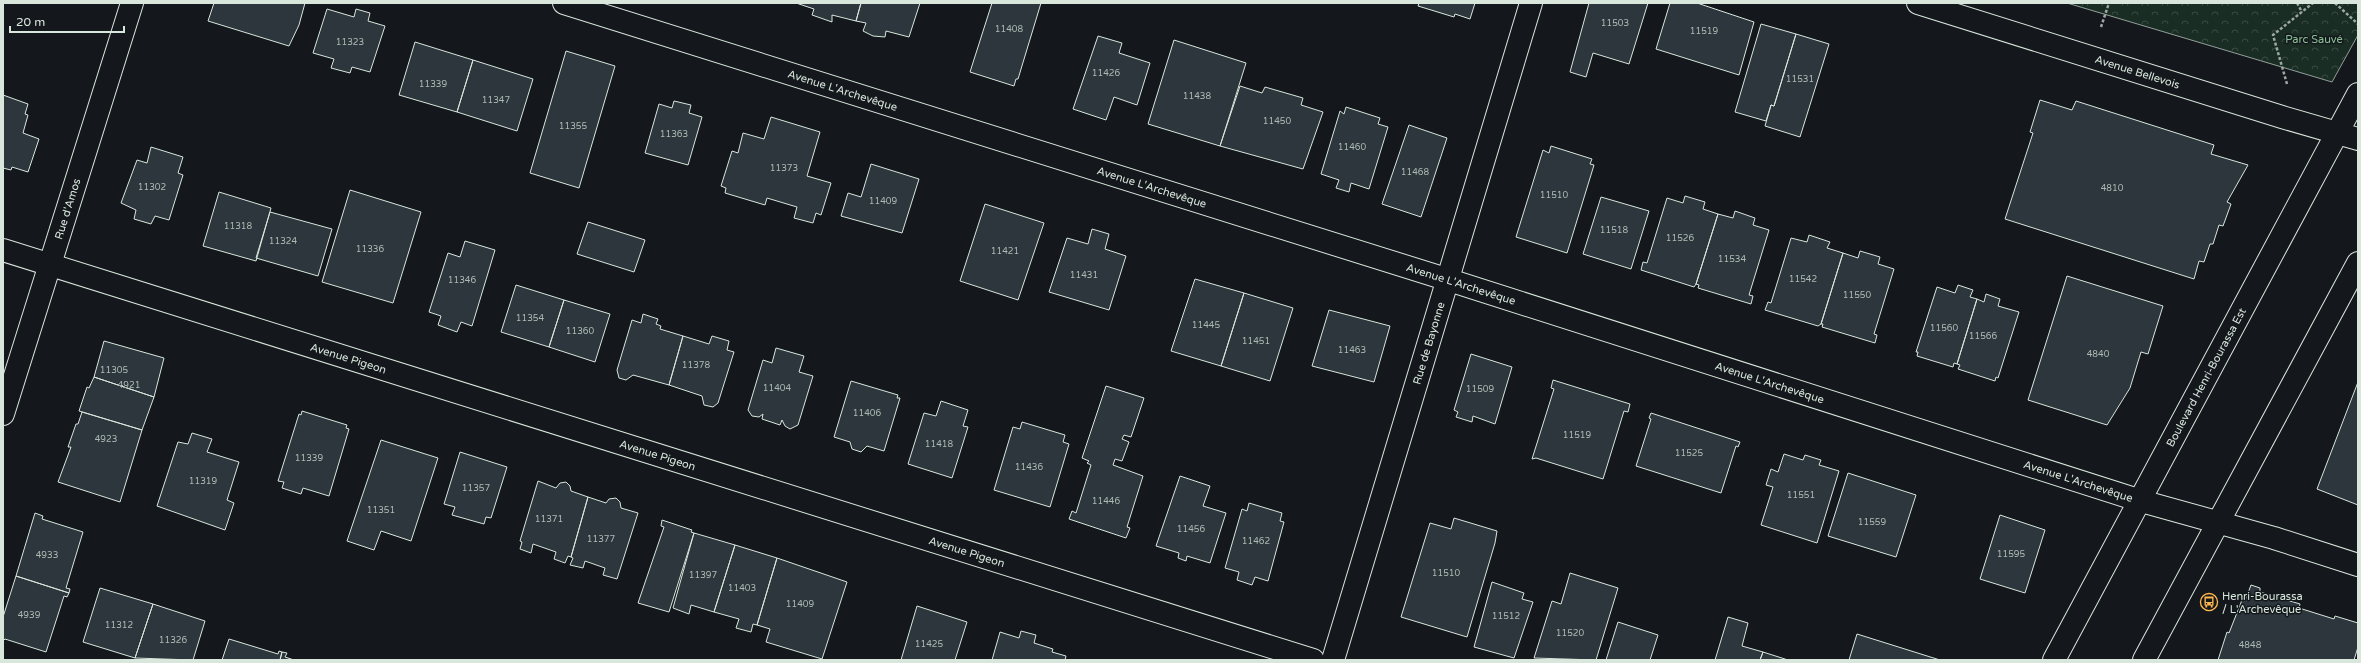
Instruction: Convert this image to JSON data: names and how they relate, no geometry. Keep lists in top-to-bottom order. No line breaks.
{"streets":{"street":["Avenue Bellevois","Avenue L'Archevêque","Rue d'Amos","Rue de Bayonne","Avenue Pigeon","Boulevard Henri-Bourassa Est"]},"crossings":[["Avenue Bellevois","Boulevard Henri-Bourassa Est"],["Avenue L'Archevêque","Rue de Bayonne"],["Avenue L'Archevêque","Boulevard Henri-Bourassa Est"],["Rue d'Amos","Avenue Pigeon"]],"parks":["Parc Sauvé"],"places":{"bus stop":["Henri-Bourassa / L'Archevêque"]},"house_numbers":["11503","11408","11519","11323","11426","11531","11339","11438","11347","11450","11355","11363","11460","11373","11468","11302","4810","11510","11409","11318","11518","11526","11324","11336","11421","11534","11431","11542","11346","11550","11354","11445","11560","11360","11566","11451","11463","4840","11378","11305","4921","11404","11509","11406","11519","4923","11418","11525","11339","11436","11319","11357","11551","11446","11351","11371","11559","11456","11377","11462","11595","4933","11510","11397","11403","11409","4939","11512","11312","11520","11326","11425","4848"],"scale_bar":"20 m"}
